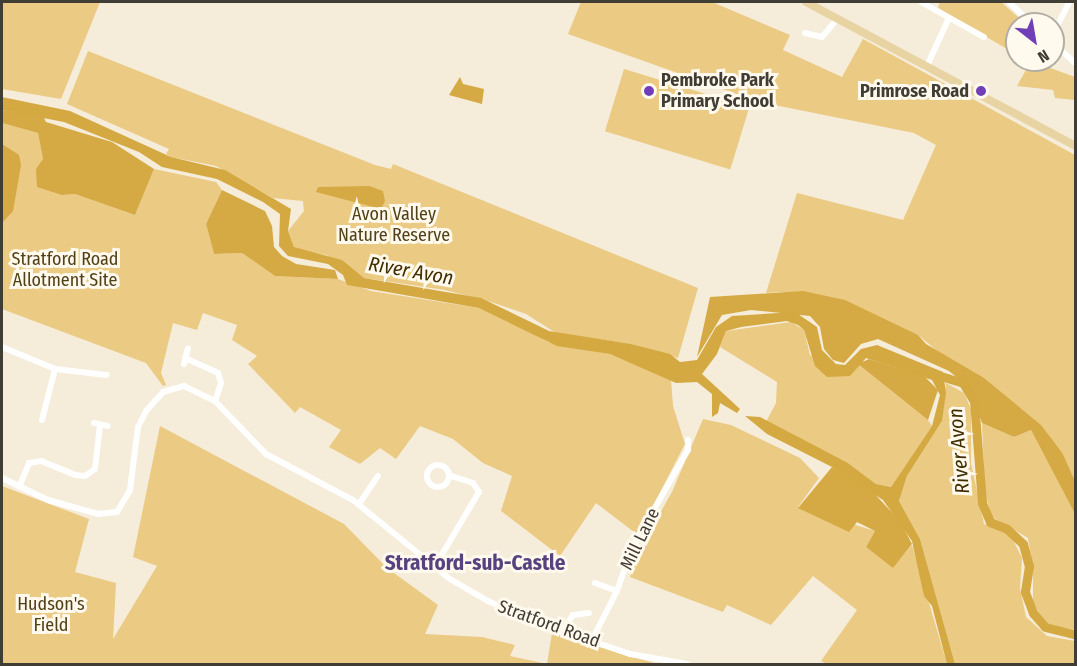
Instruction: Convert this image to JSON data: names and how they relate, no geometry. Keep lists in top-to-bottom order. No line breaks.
{"streets":{"street":["Mill Lane","Stratford Road"]},"crossings":[["Mill Lane","Stratford Road"]],"districts":["Stratford-sub-Castle"],"water":["River Avon"],"parks":["Avon Valley Nature Reserve","Stratford Road Allotment Site","Hudson's Field"],"places":["Pembroke Park Primary School","Primrose Road"],"north":"bottom right"}
